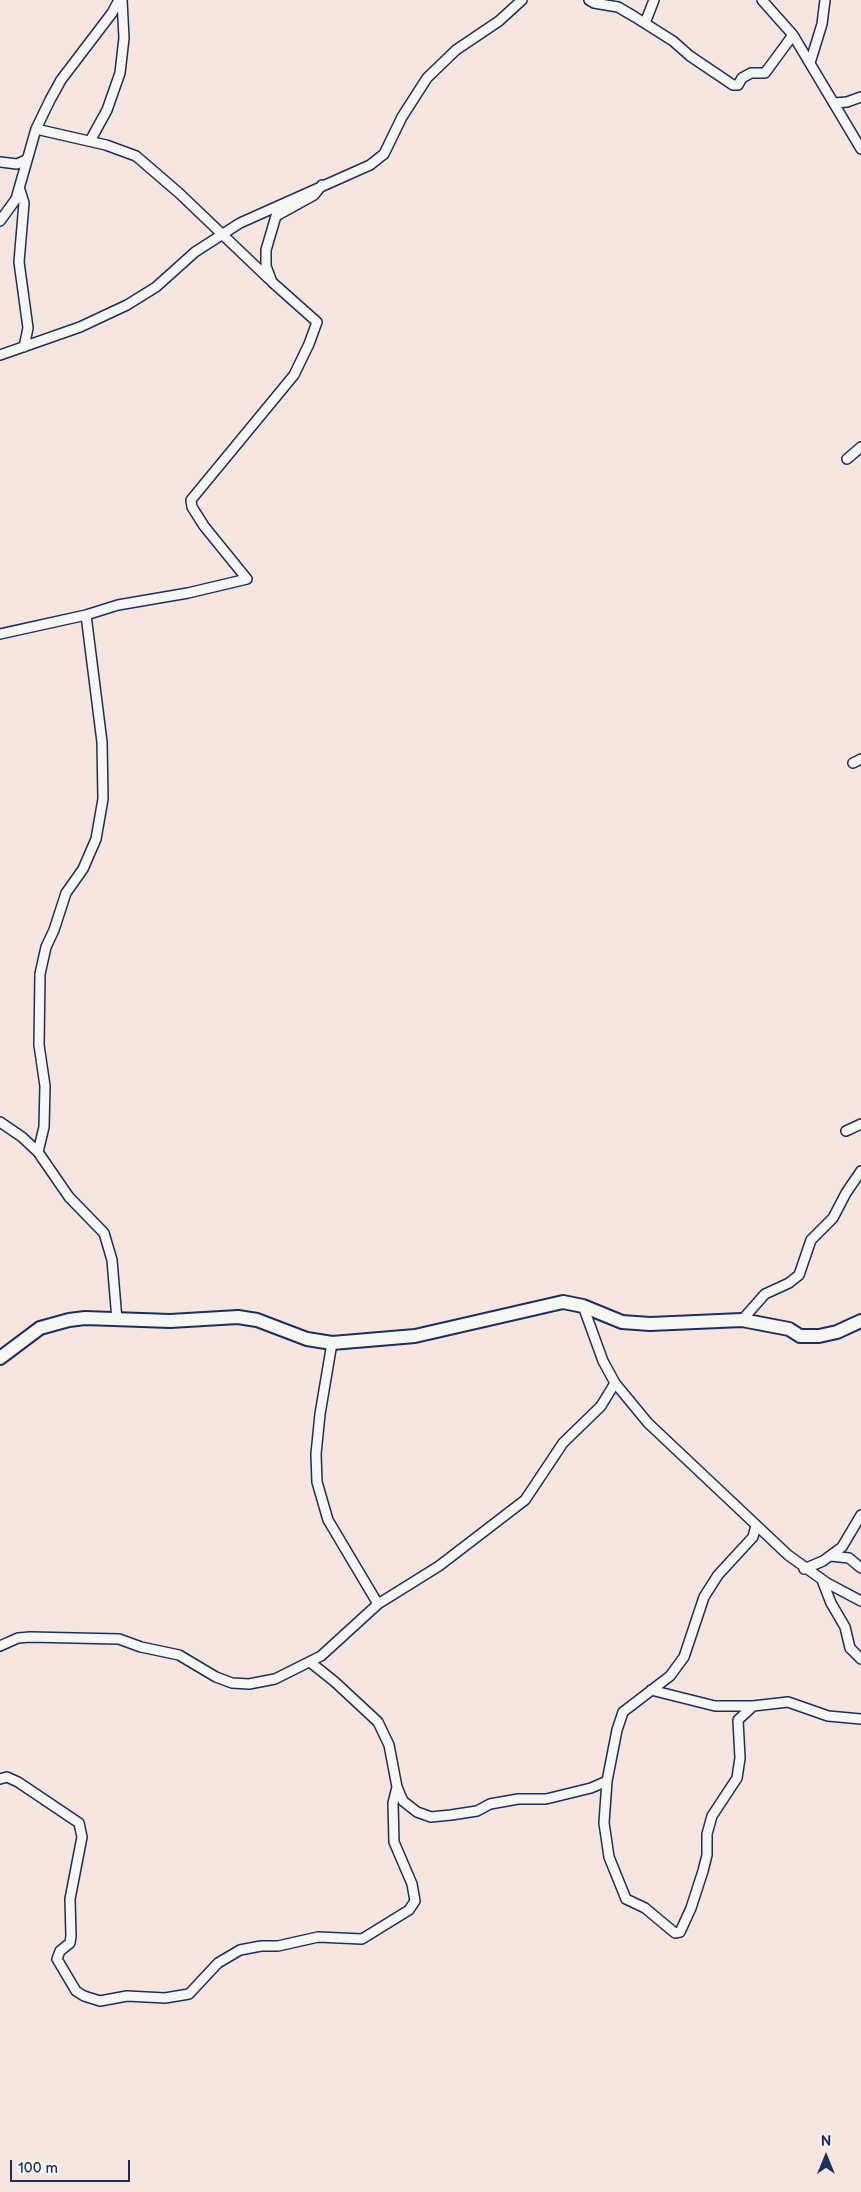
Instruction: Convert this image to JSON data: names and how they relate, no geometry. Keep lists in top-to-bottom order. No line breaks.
{"scale_bar":"100 m","north":"top"}
